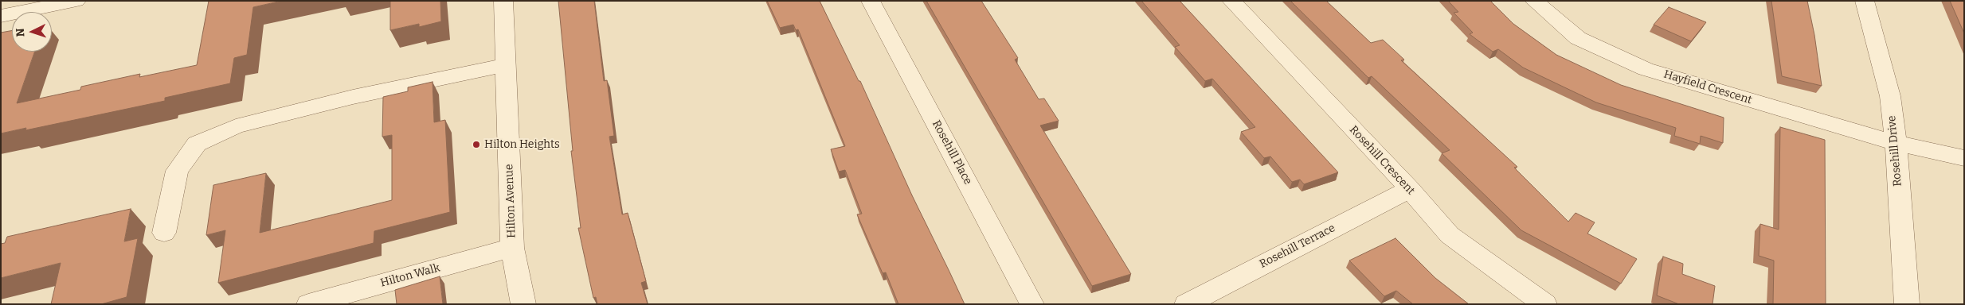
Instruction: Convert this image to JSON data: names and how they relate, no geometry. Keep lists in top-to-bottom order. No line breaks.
{"streets":{"street":["Hayfield Crescent","Rosehill Drive","Rosehill Place","Rosehill Crescent","Hilton Avenue","Rosehill Terrace","Hilton Walk"]},"crossings":[["Hayfield Crescent","Rosehill Drive"],["Rosehill Crescent","Rosehill Terrace"],["Hilton Avenue","Hilton Walk"]],"places":["Hilton Heights"],"north":"left"}
